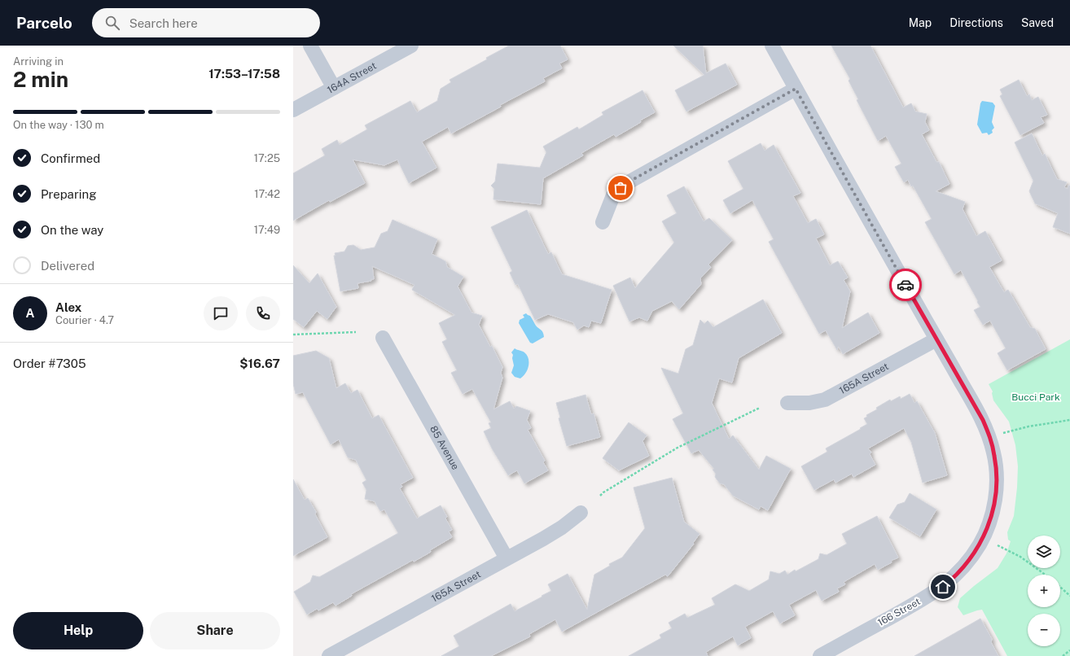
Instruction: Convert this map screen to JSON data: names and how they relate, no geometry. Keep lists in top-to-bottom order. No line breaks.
{"streets":{"street":["164A Street","165A Street","85 Avenue","166 Street"]},"crossings":[["165A Street","85 Avenue"],["165A Street","166 Street"]],"parks":["Bucci Park"],"page":{"header":"Parcelo","search":"Search here","nav":["Map","Directions","Saved"],"heading":["2 min","Arriving in","17:53–17:58"],"panel":["Alex","Courier · 4.7","Order #7305","$16.67"],"bar":"On the way · 130 m","list":[["Confirmed","17:25"],["Preparing","17:42"],["On the way","17:49"],"Delivered"],"round":"A","map_buttons":["+","−"],"buttons":["Help","Share"]}}
